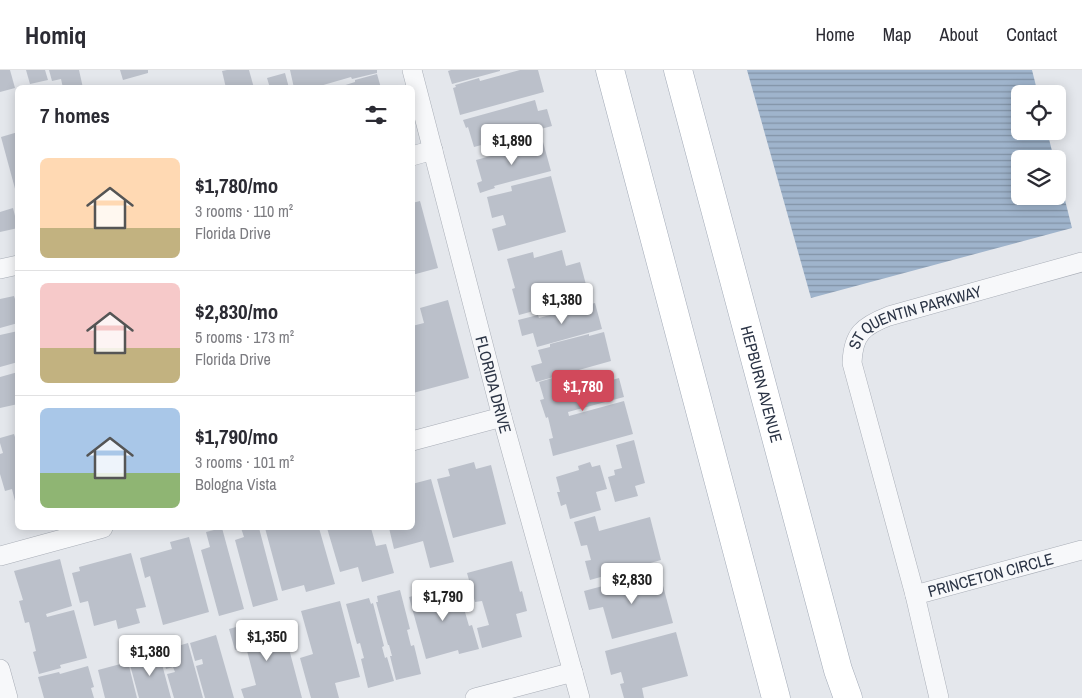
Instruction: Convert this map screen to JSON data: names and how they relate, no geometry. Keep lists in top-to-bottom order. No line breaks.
{"streets":{"main road":["HEPBURN AVENUE"],"street":["ST QUENTIN PARKWAY","FLORIDA DRIVE","PRINCETON CIRCLE"]},"crossings":[["ST QUENTIN PARKWAY","PRINCETON CIRCLE"]],"page":{"header":"Homiq","nav":["Home","Map","About","Contact"],"heading":"7 homes","price":["$1,890","$1,380","$1,780","$2,830","$1,790","$1,350","$1,380"],"list":[{"name":"$1,780/mo","note":"3 rooms · 110 m² · Florida Drive"},{"name":"$2,830/mo","note":"5 rooms · 173 m² · Florida Drive"},{"name":"$1,790/mo","note":"3 rooms · 101 m² · Bologna Vista"}]}}
